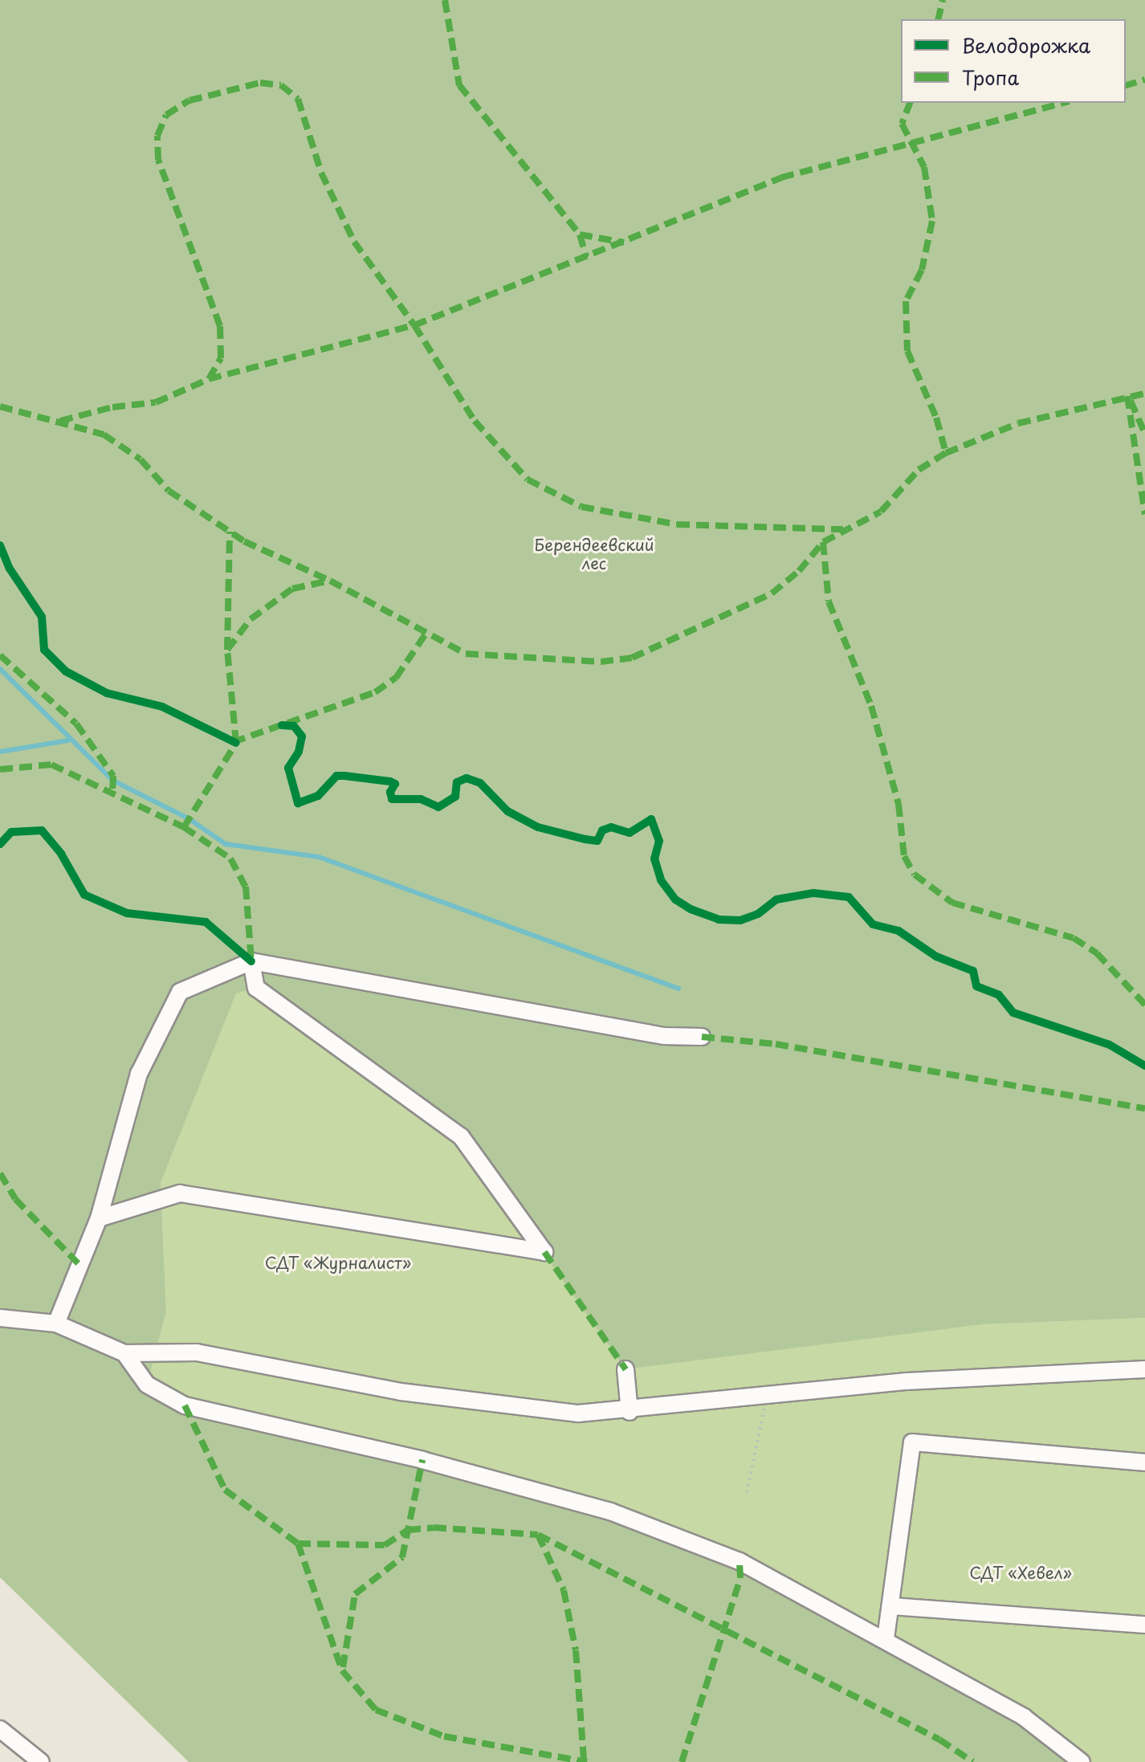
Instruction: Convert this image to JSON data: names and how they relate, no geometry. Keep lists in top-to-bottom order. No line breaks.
{"parks":["Берендеевский лес","СДТ «Журналист»","СДТ «Хевел»"],"legend":["Велодорожка","Тропа"]}
